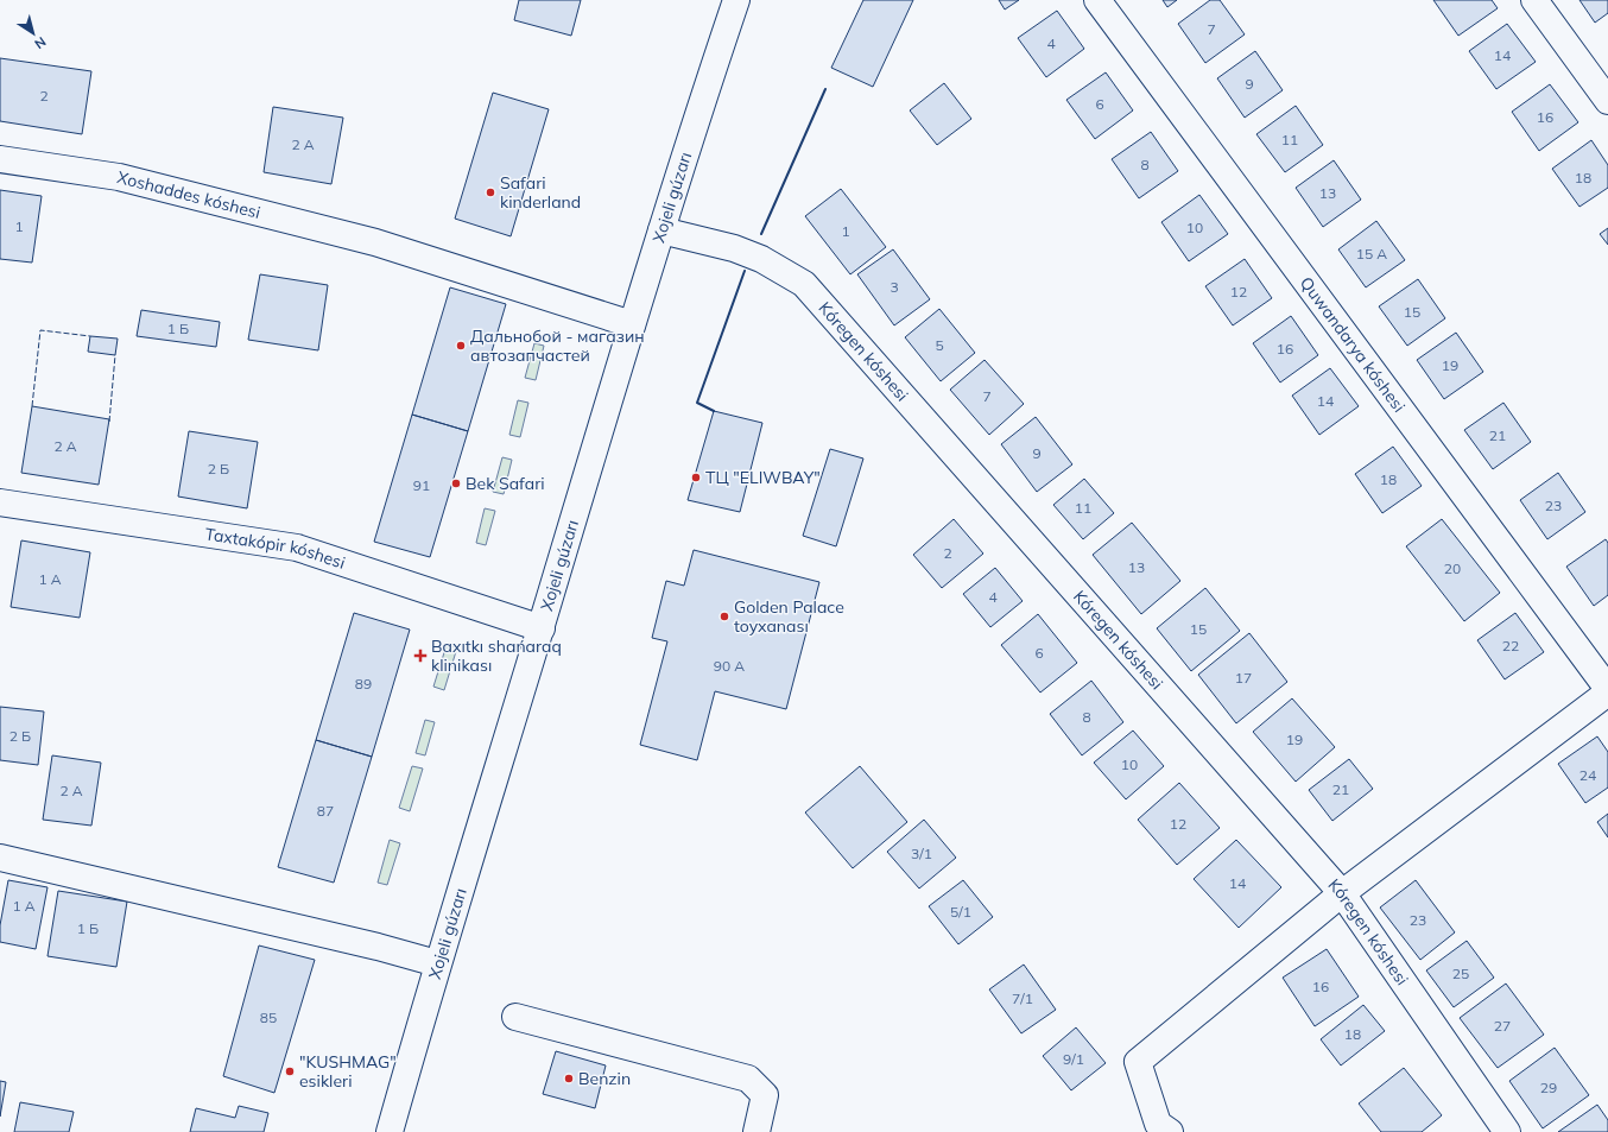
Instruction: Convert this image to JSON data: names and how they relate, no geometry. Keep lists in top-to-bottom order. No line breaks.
{"streets":{"street":["Xoshaddes kóshesi","Xojeli gúzarı","Quwandarya kóshesi","Kóregen kóshesi","Taxtakópir kóshesi"]},"crossings":[["Xoshaddes kóshesi","Xojeli gúzarı"],["Xojeli gúzarı","Kóregen kóshesi"],["Xojeli gúzarı","Taxtakópir kóshesi"]],"places":{"other":["Safari kinderland","Дальнобой - магазин автозапчастей","ТЦ \"ELIWBAY\"","Bek Safari","Golden Palace toyxanası","\"KUSHMAG\" esikleri","Benzin"],"health":["Baxıtkı shańaraq klinikası"]},"house_numbers":["7","4","14","9","2","6","16","11","2 А","8","18","13","1","10","1","15 А","3","12","15","1 Б","5","16","19","7","14","21","2 А","9","2 Б","18","91","23","11","2","13","20","1 А","4","15","22","6","90 А","17","89","8","2 Б","19","10","24","21","2 А","87","12","3/1","14","1 А","5/1","23","1 Б","25","16","7/1","85","27","18","9/1","29"],"north":"bottom right"}
